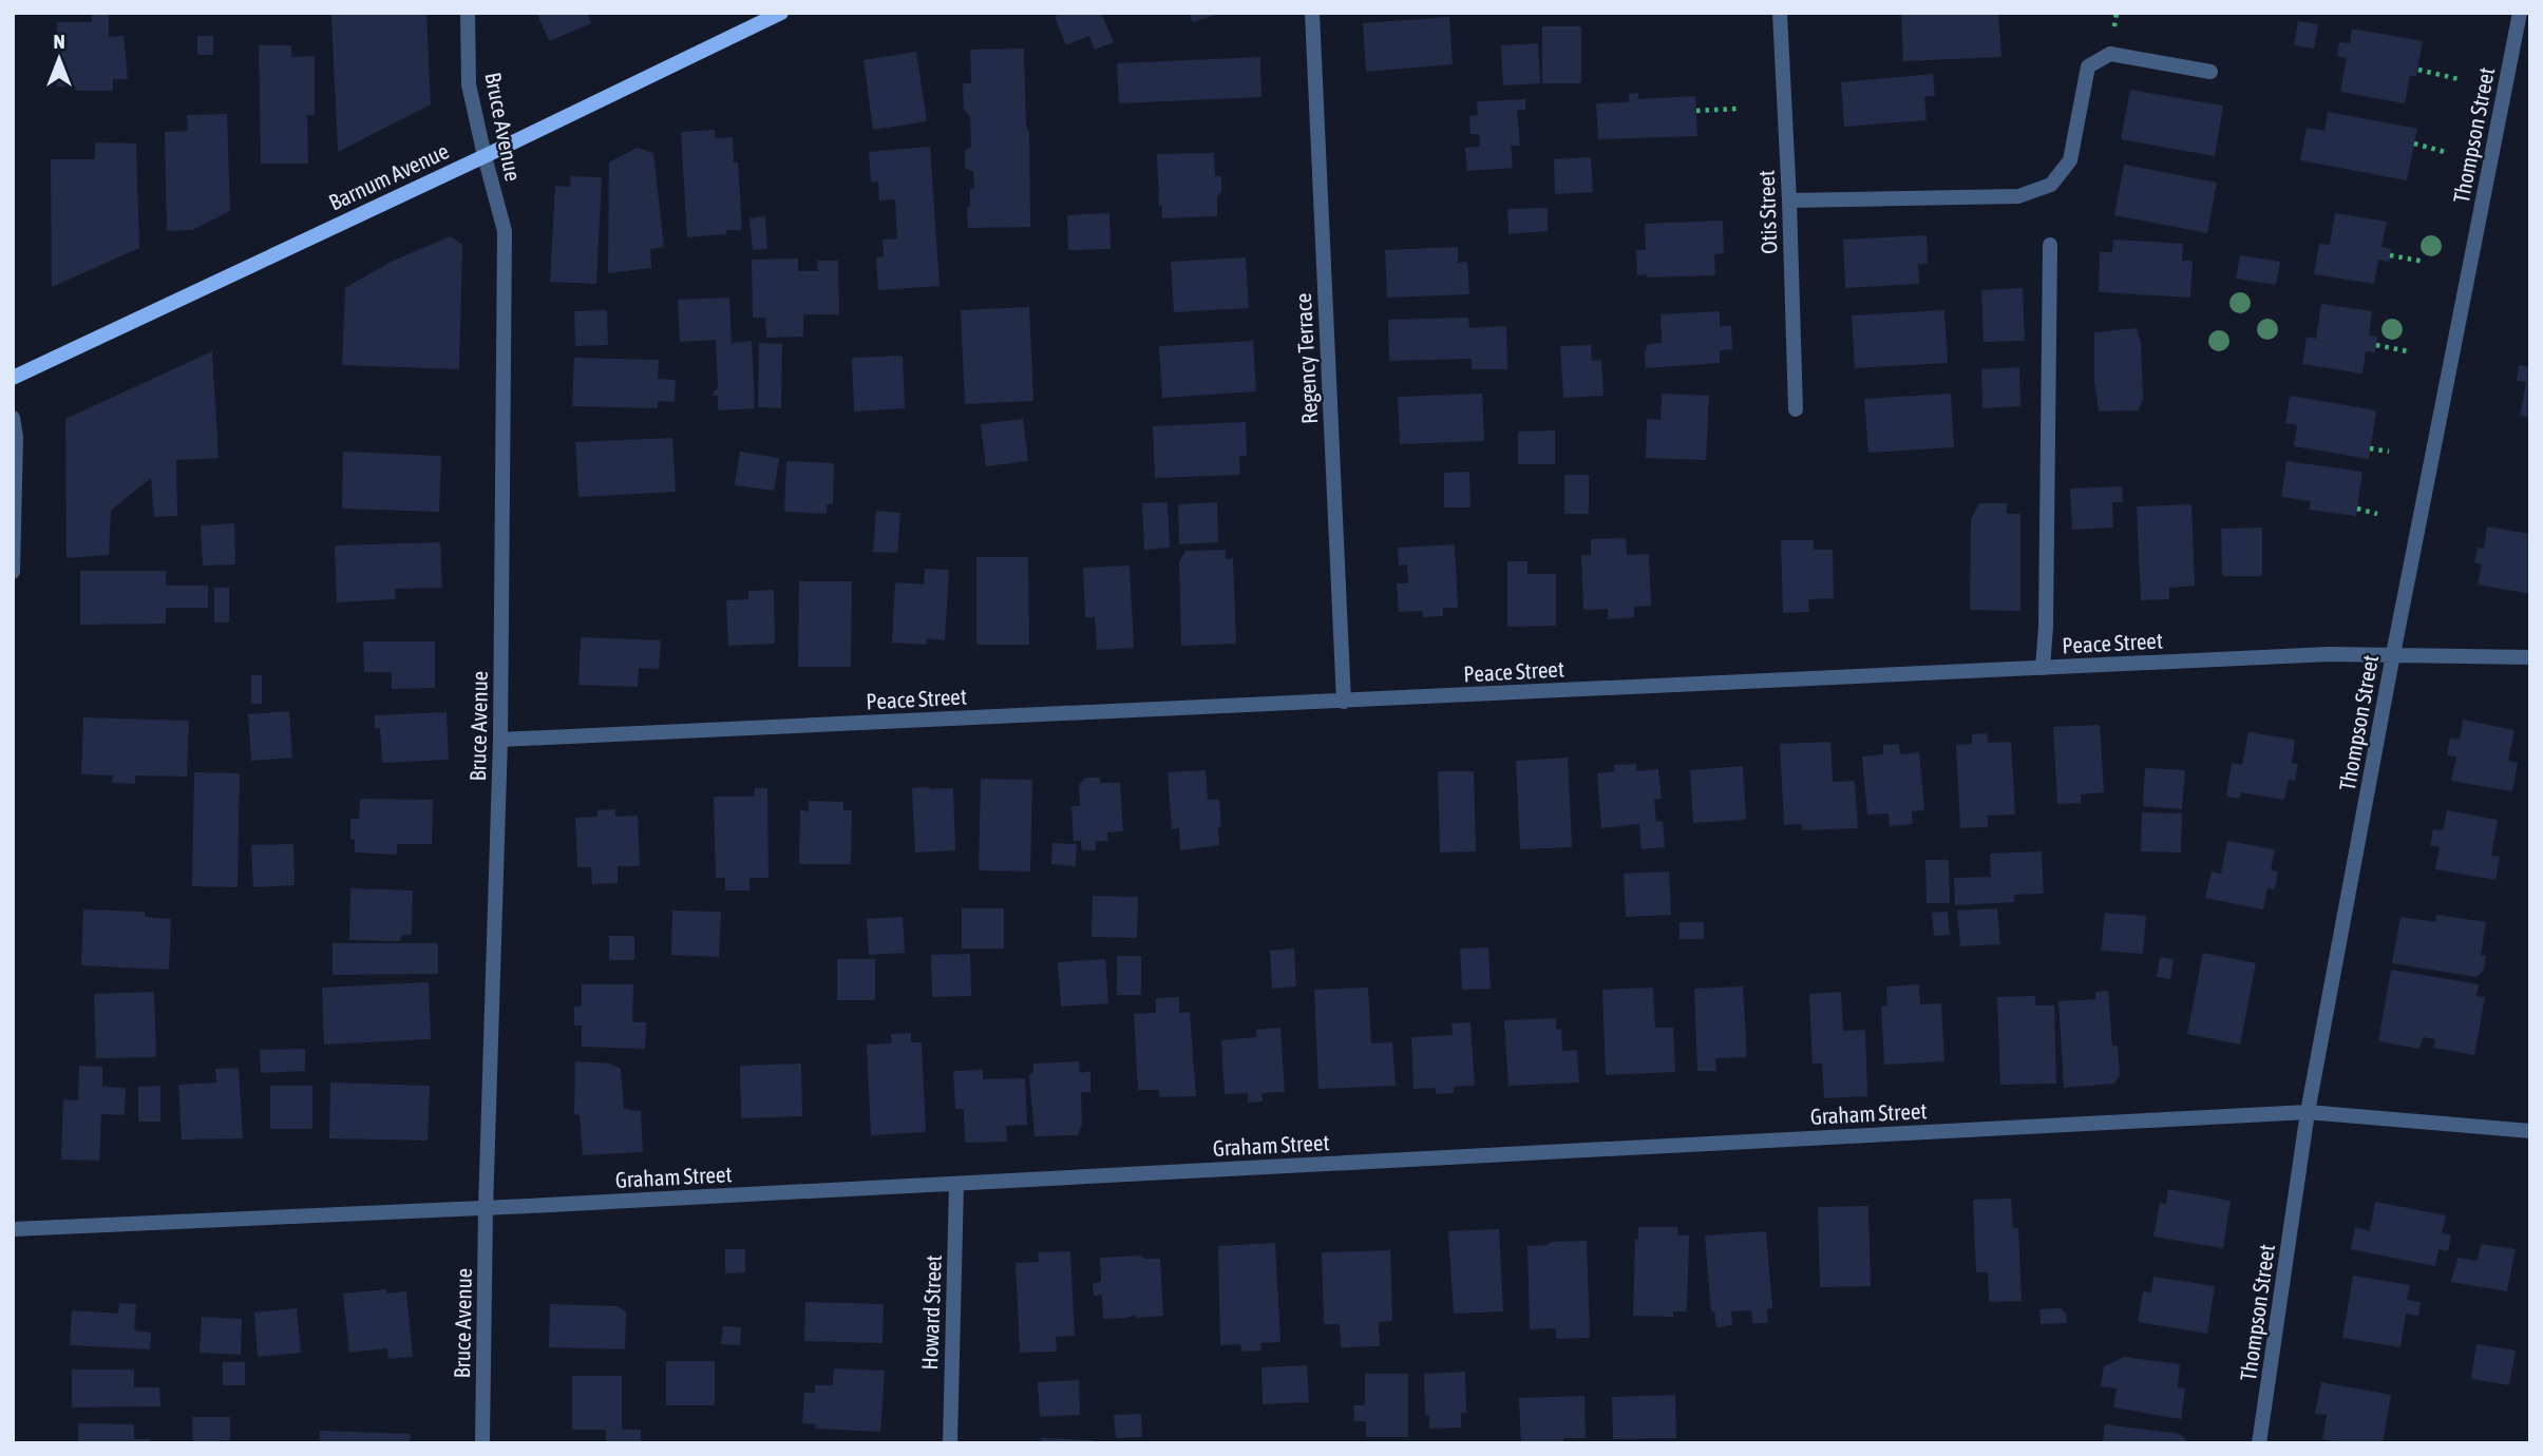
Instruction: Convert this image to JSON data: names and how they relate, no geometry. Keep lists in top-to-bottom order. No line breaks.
{"streets":{"main road":["Barnum Avenue"],"street":["Bruce Avenue","Thompson Street","Otis Street","Regency Terrace","Peace Street","Graham Street","Howard Street"]},"crossings":[["Bruce Avenue","Barnum Avenue"],["Bruce Avenue","Peace Street"],["Bruce Avenue","Graham Street"],["Thompson Street","Peace Street"],["Thompson Street","Graham Street"],["Regency Terrace","Peace Street"],["Graham Street","Howard Street"]],"north":"top"}
